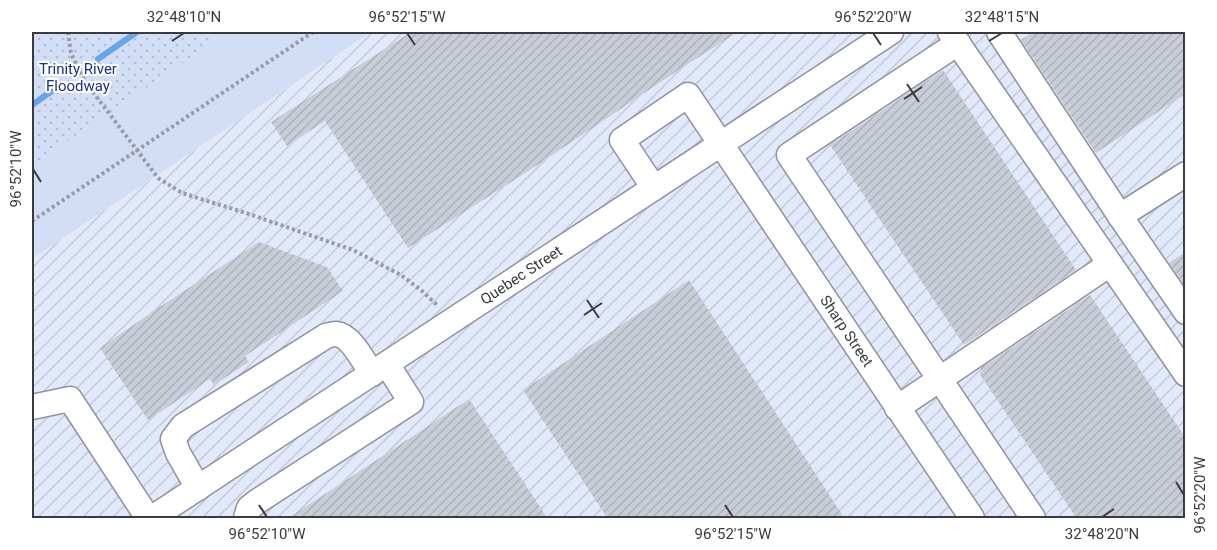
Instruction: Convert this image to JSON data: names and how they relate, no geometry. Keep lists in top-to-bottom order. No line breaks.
{"streets":{"street":["Quebec Street","Sharp Street"]},"crossings":[["Quebec Street","Sharp Street"]],"parks":["Trinity River Floodway"],"coordinates":["32°48'10\"N","96°52'15\"W","96°52'20\"W","32°48'15\"N","96°52'10\"W","32°48'20\"N"]}
